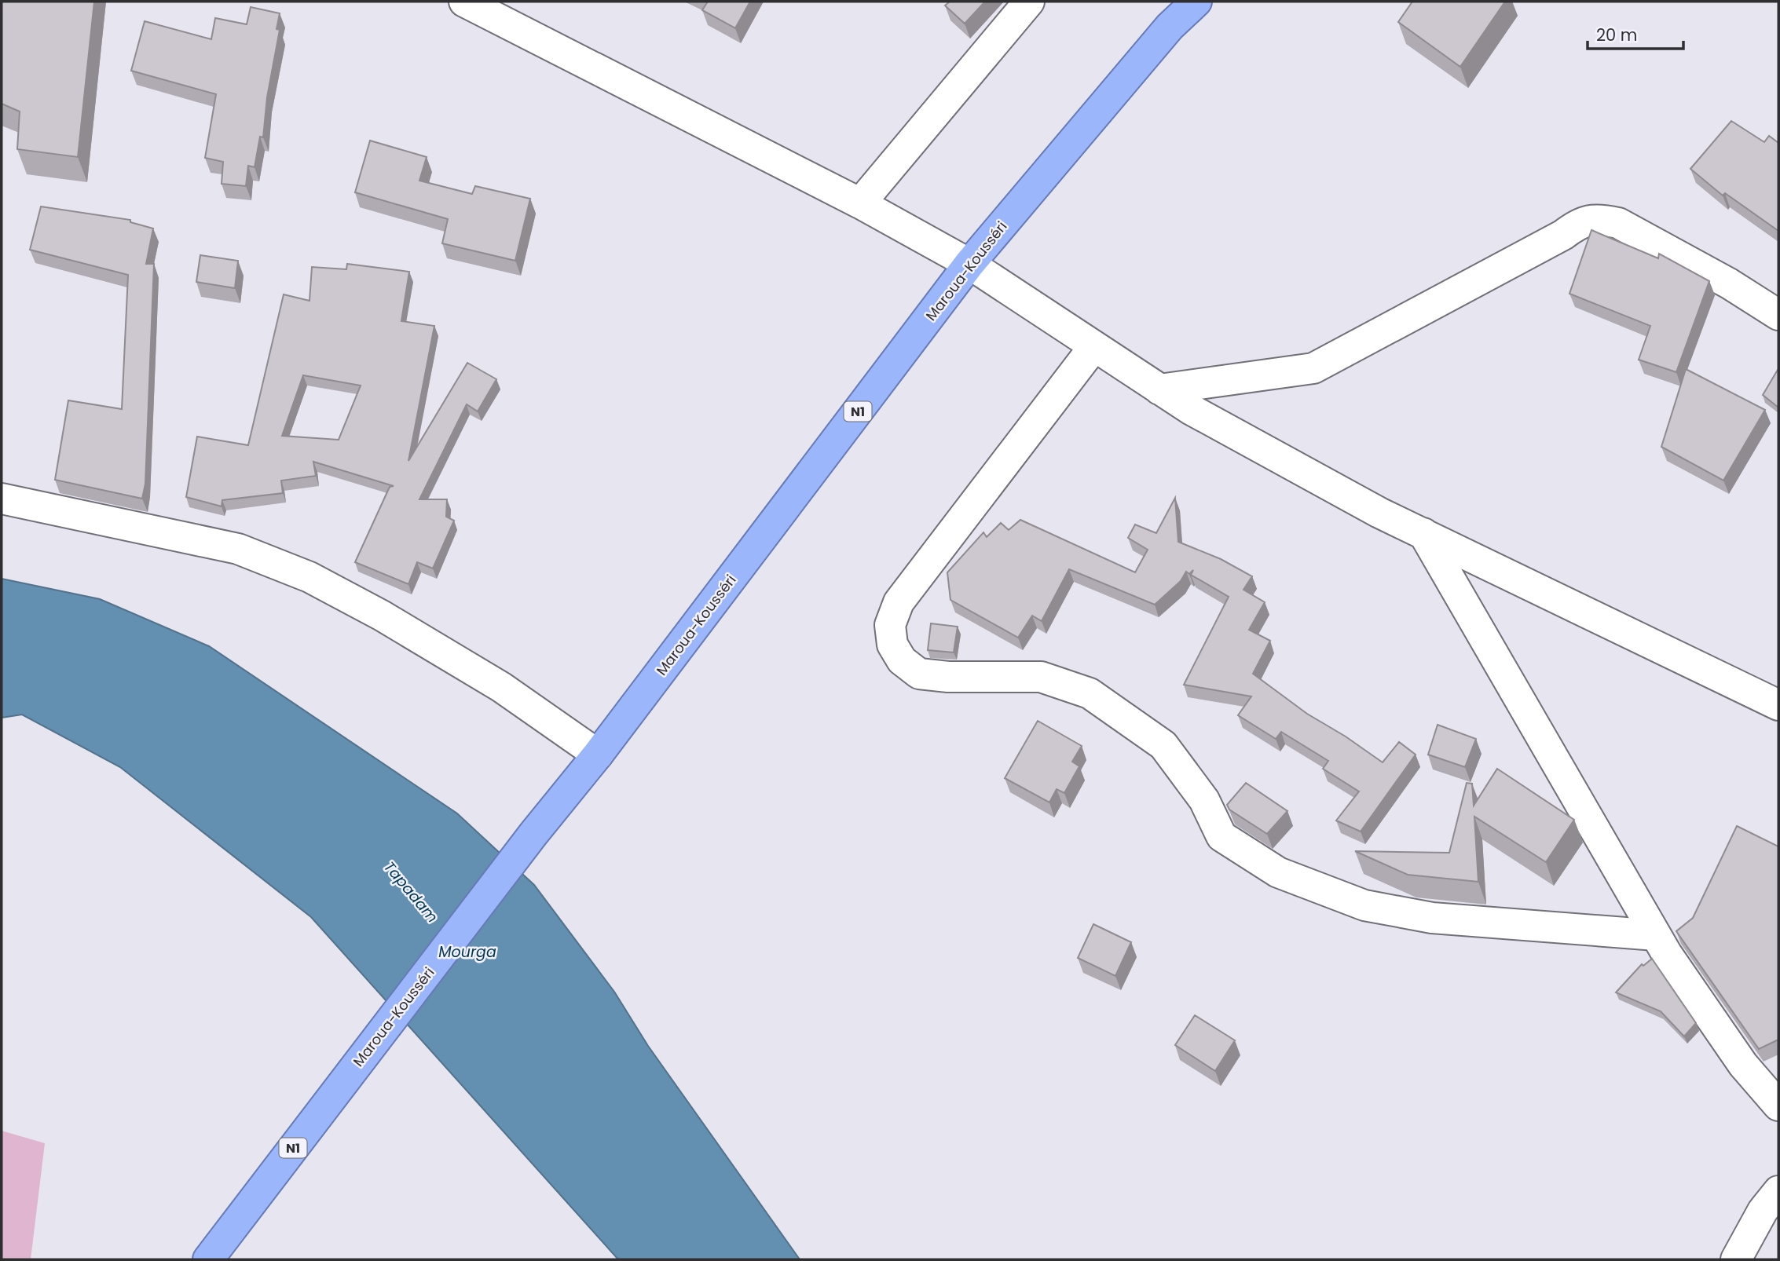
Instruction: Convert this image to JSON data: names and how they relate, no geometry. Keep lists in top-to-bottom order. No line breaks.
{"streets":{"highway":["Maroua-Kousséri","N1"]},"water":["Tapadam","Mourga"],"scale_bar":"20 m"}
